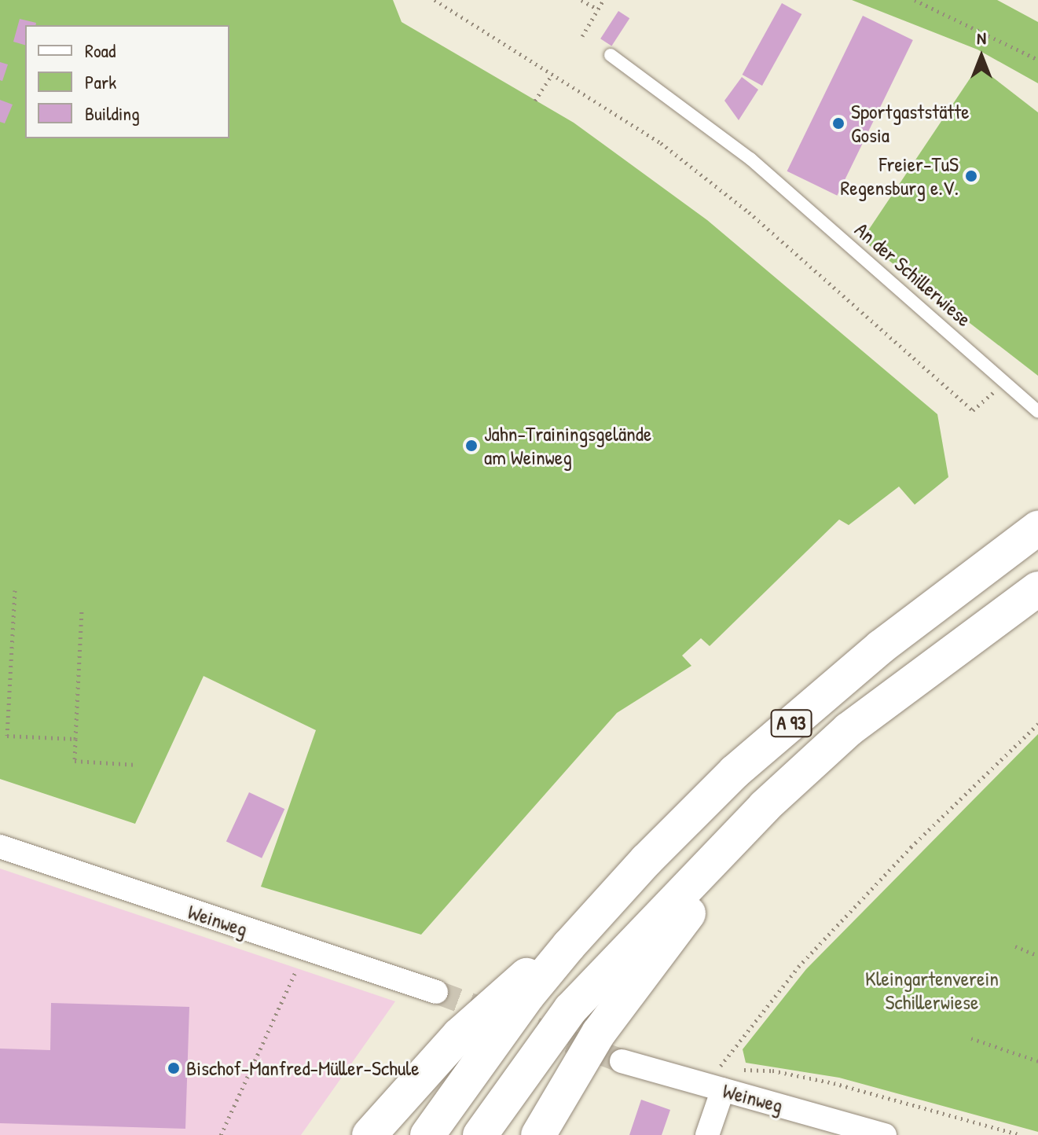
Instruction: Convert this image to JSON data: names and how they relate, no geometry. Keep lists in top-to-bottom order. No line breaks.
{"streets":{"highway":["A 93"],"street":["Weinweg"],"lane":["An der Schillerwiese"]},"parks":["Kleingartenverein Schillerwiese"],"places":["Sportgaststätte Gosia","Freier-TuS Regensburg e.V.","Jahn-Trainingsgelände am Weinweg","Bischof-Manfred-Müller-Schule"],"legend":["Road","Park","Building"],"north":"top"}
